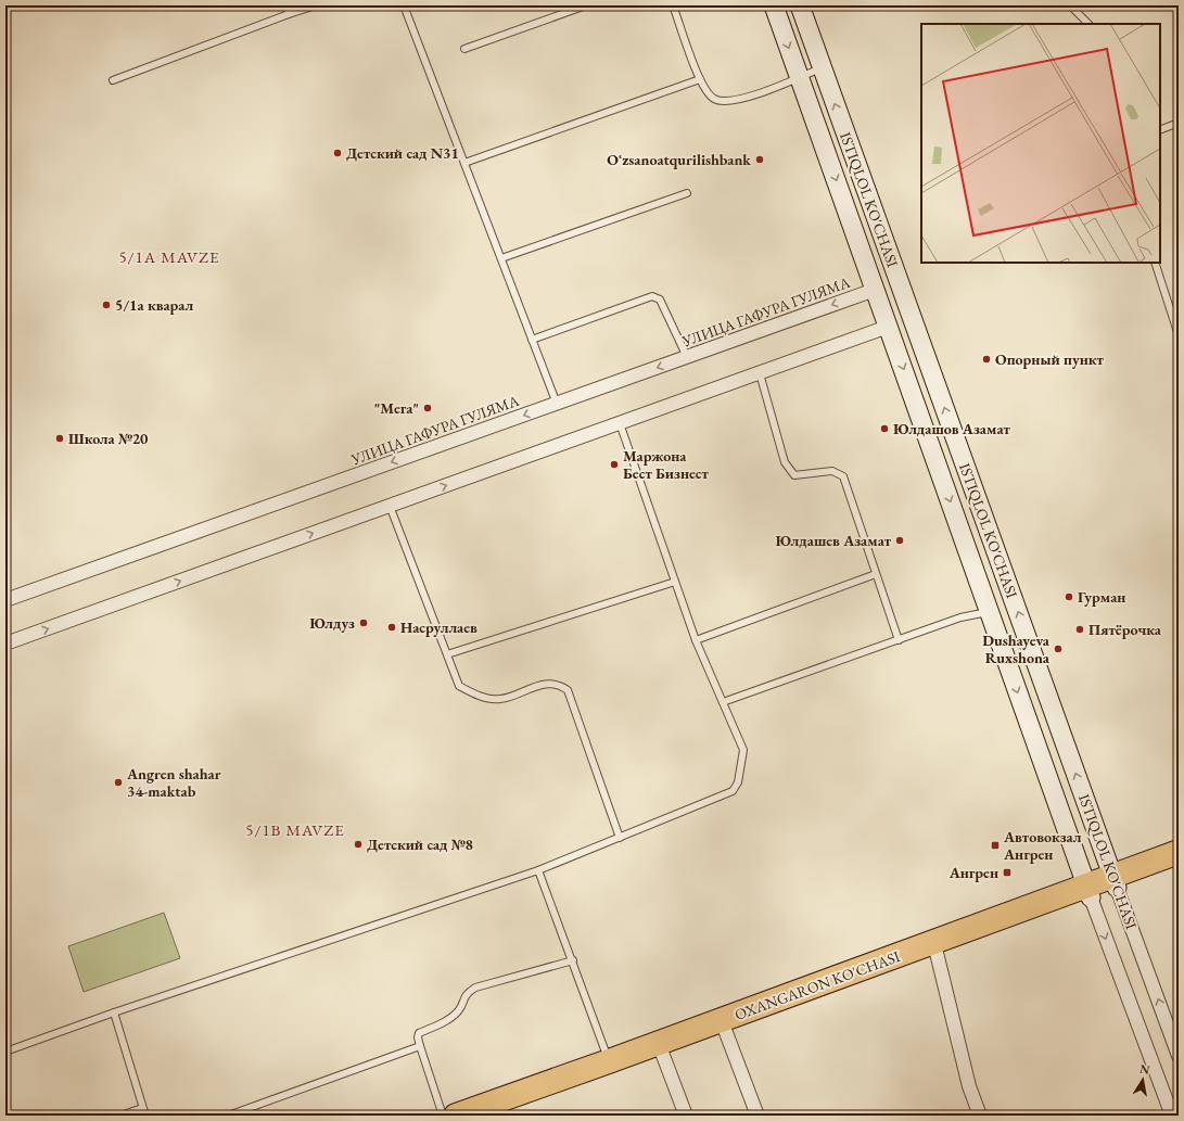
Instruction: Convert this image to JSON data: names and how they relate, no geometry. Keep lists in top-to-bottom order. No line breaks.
{"streets":{"highway":["OXANGARON KO'CHASI"],"main road":["ISTIQLOL KO'CHASI"],"street":["УЛИЦА ГАФУРА ГУЛЯМА"]},"crossings":[["ISTIQLOL KO'CHASI","УЛИЦА ГАФУРА ГУЛЯМА"],["ISTIQLOL KO'CHASI","OXANGARON KO'CHASI"]],"districts":["5/1A MAVZE","5/1B MAVZE"],"places":{"other":["Детский сад N31","Oʻzsanoatqurilishbank","5/1а кварал","Опорный пункт","\"Мега\"","Юлдашов Азамат","Школа №20","Маржона Бест Бизнест","Юлдашев Азамат","Гурман","Юлдуз","Насруллаев","Пятёрочка","Dushayeva Ruxshona","Angren shahar 34-maktab","Детский сад №8"],"transit":["Автовокзал Ангрен","Ангрен"]},"north":"top"}
